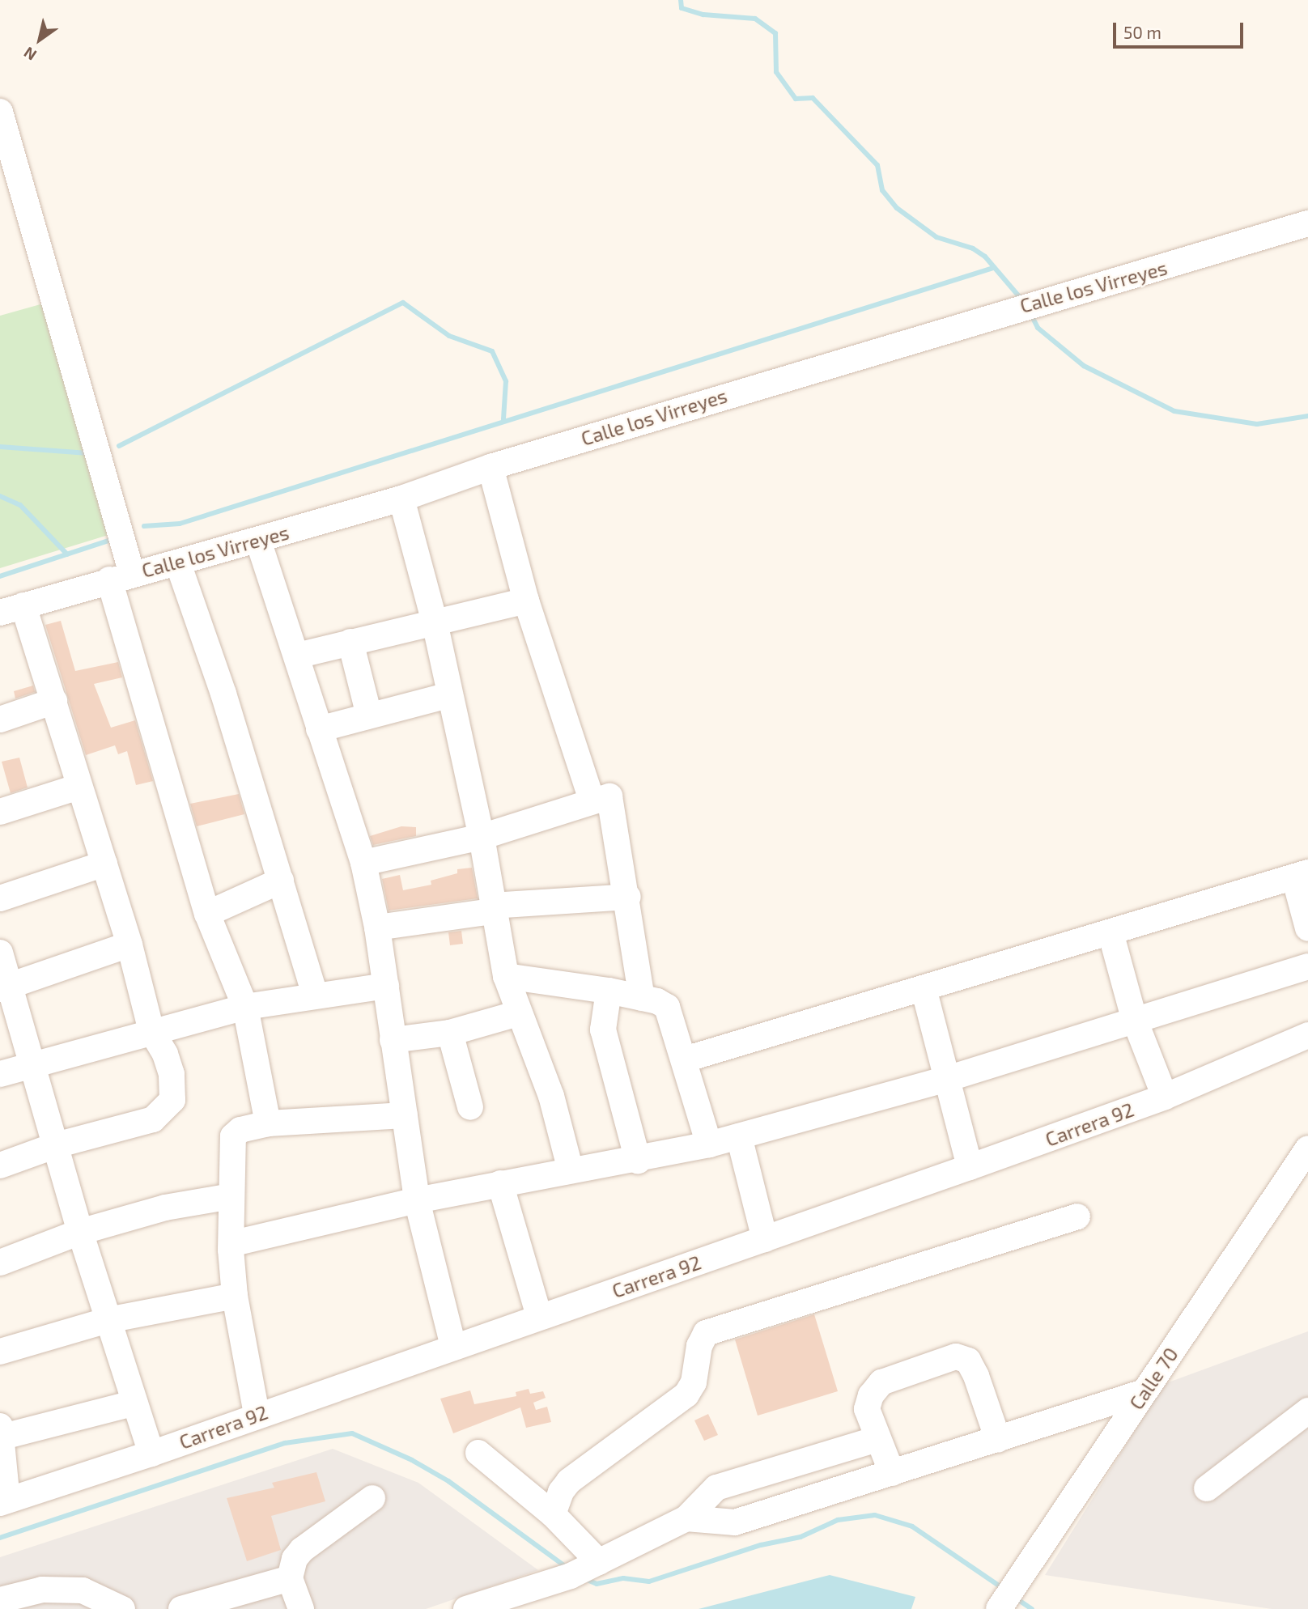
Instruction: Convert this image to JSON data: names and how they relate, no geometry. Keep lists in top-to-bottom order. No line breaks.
{"streets":{"street":["Calle los Virreyes","Carrera 92","Calle 70"]},"scale_bar":"50 m","north":"bottom left"}
